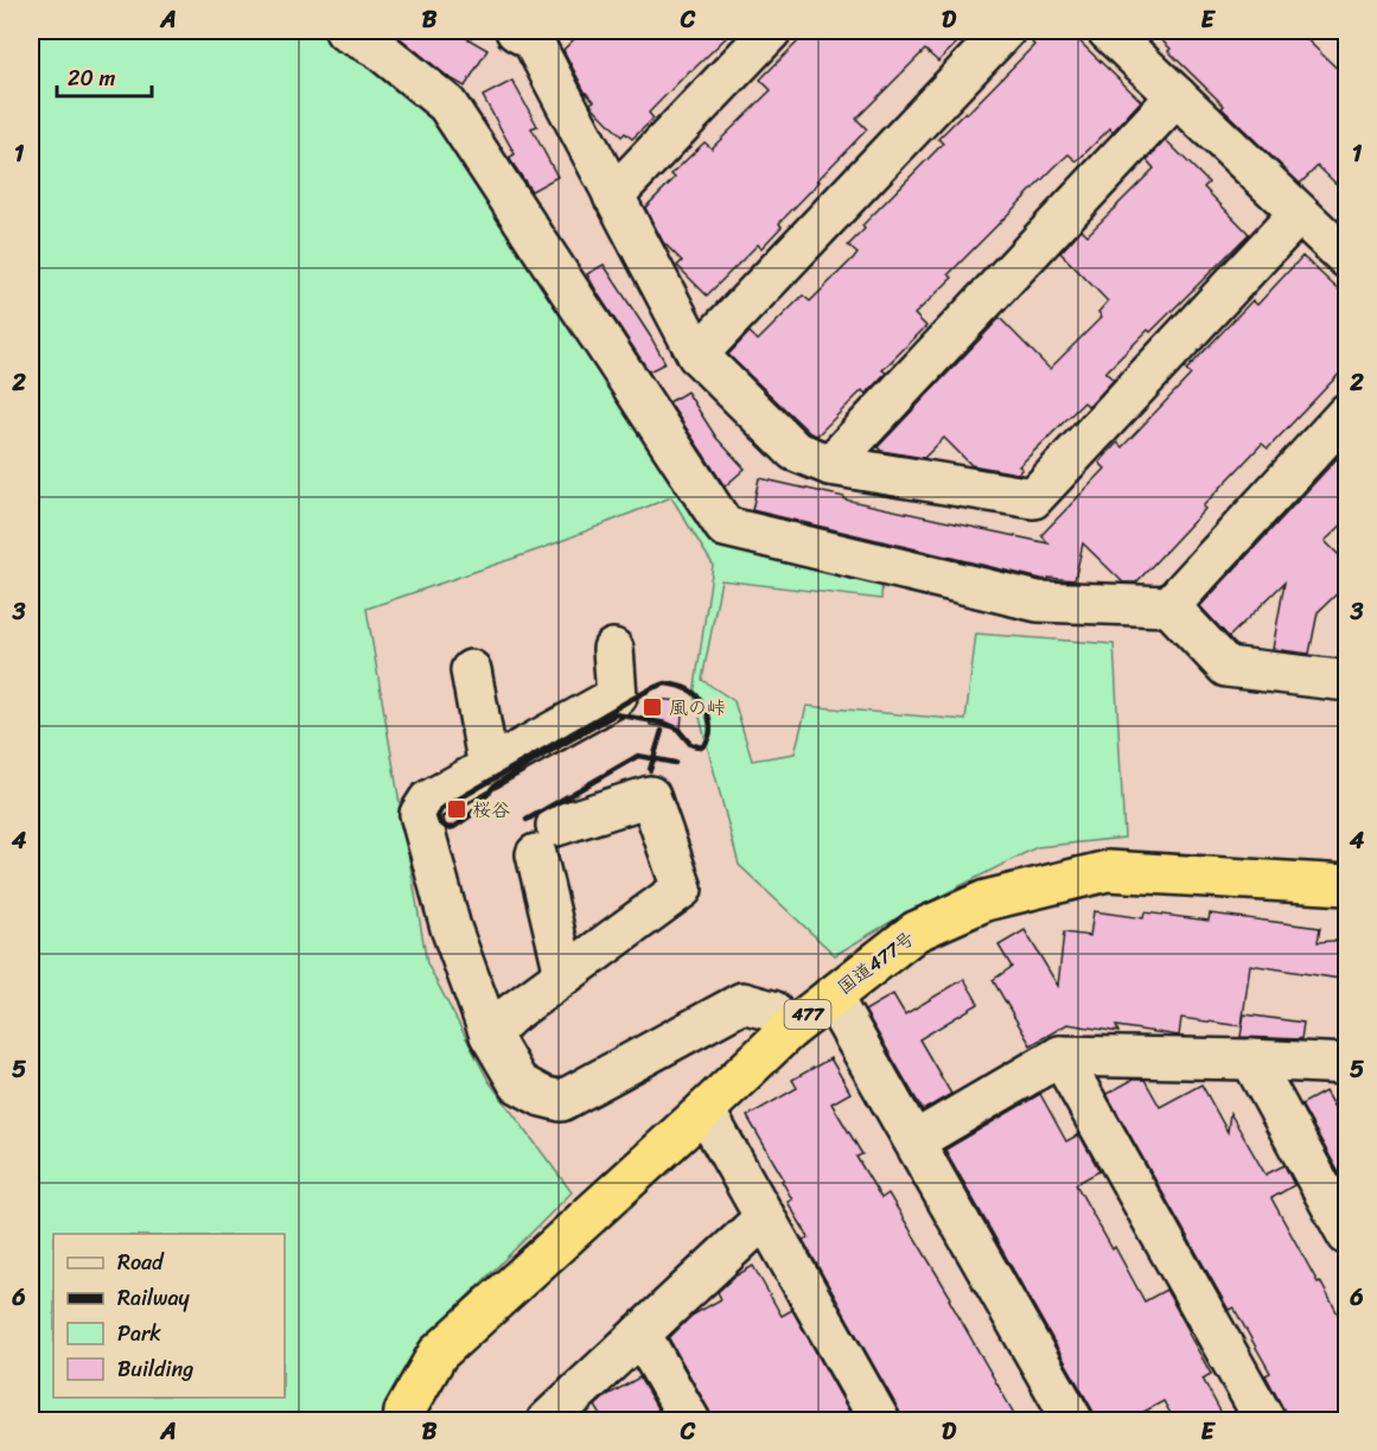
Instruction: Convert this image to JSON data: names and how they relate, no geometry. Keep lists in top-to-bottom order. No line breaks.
{"streets":{"highway":["国道477号","477"]},"places":{"transit":["風の峠","桜谷"]},"legend":["Road","Railway","Park","Building"],"scale_bar":"20 m","grid":{"columns":["A","B","C","D","E"],"rows":["1","2","3","4","5","6"]}}
